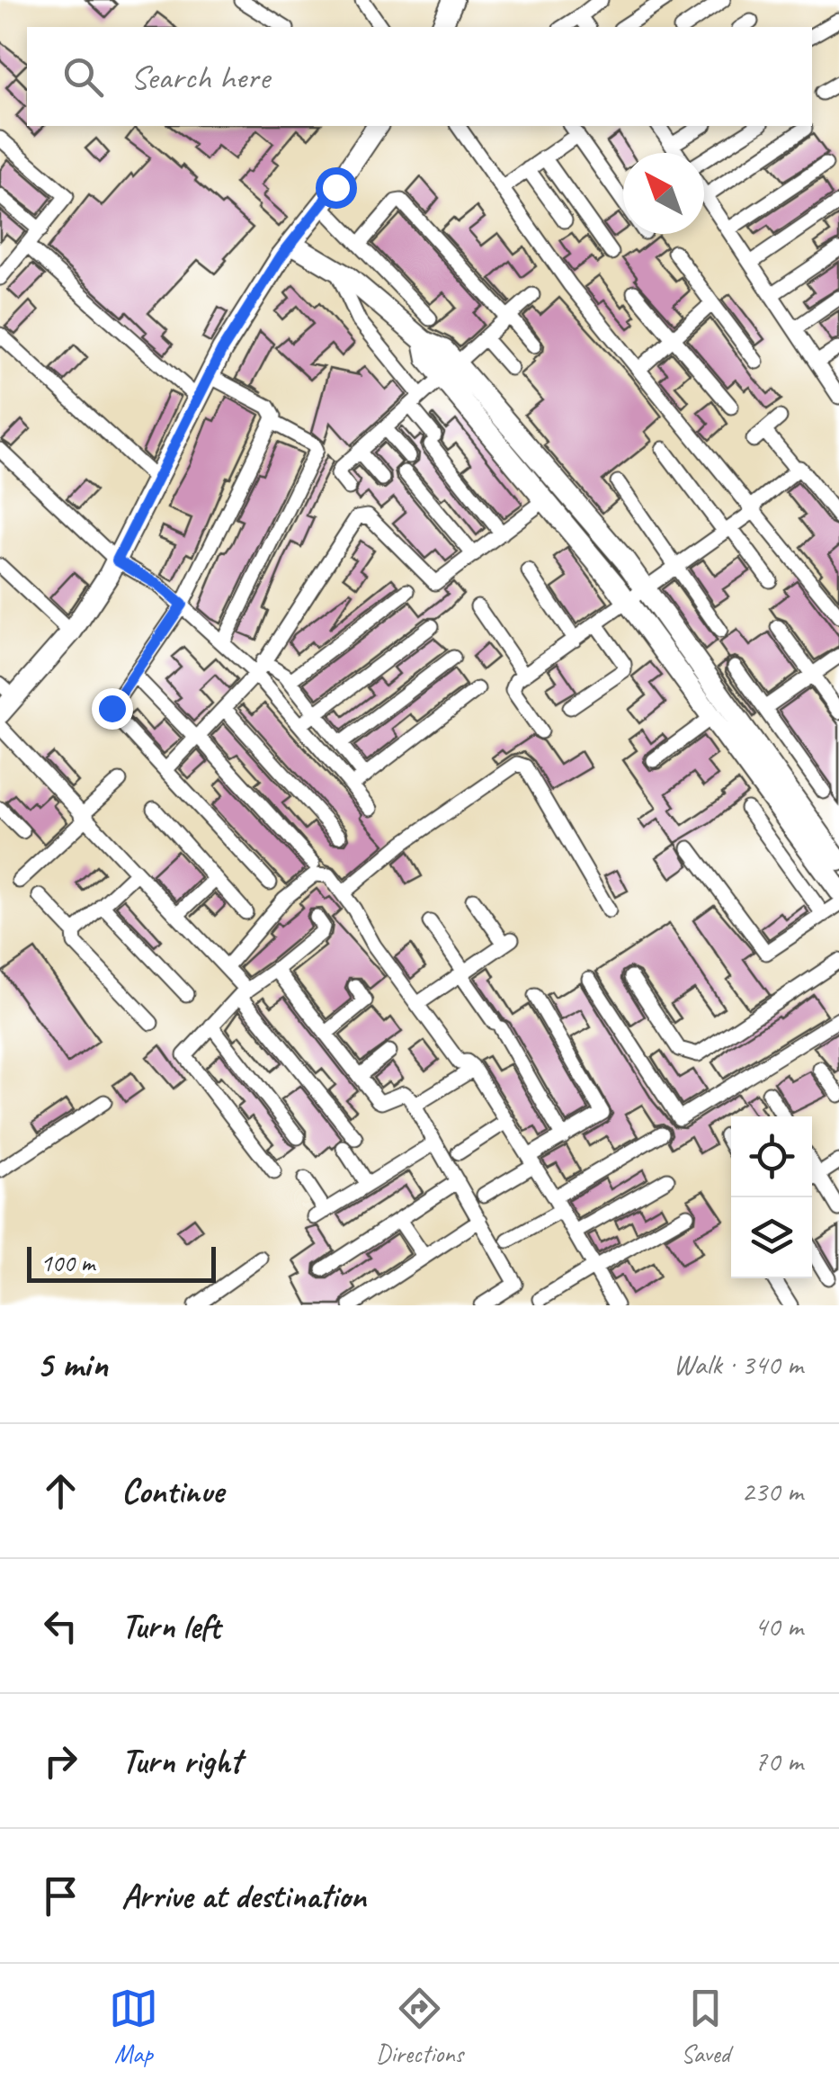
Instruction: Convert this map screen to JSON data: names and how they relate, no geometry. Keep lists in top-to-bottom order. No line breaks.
{"scale_bar":"100 m","north":"top left","page":{"search":"Search here","scale":"100 m","heading":["5 min","Walk · 340 m"],"list":[["Continue","230 m"],["Turn left","40 m"],["Turn right","70 m"],"Arrive at destination"],"nav":["Map","Directions","Saved"]}}
